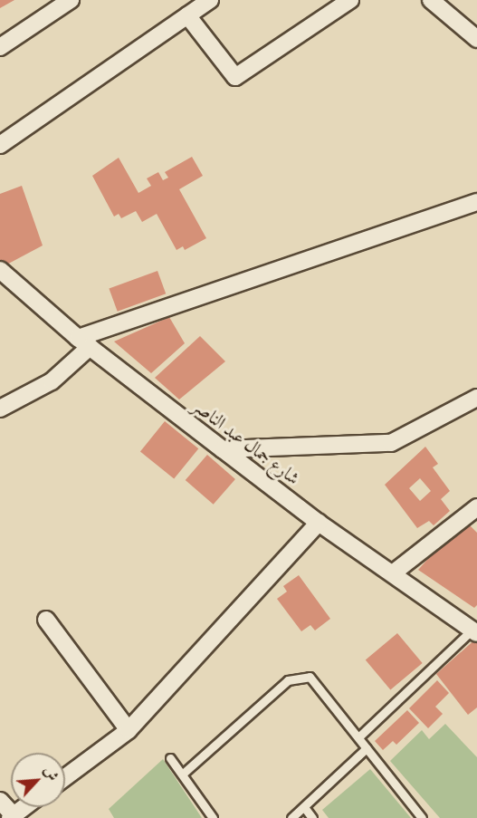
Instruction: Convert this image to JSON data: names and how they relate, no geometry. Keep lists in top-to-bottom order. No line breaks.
{"streets":{"street":["شارع جمال عبد الناصر"]},"north":"top right"}
